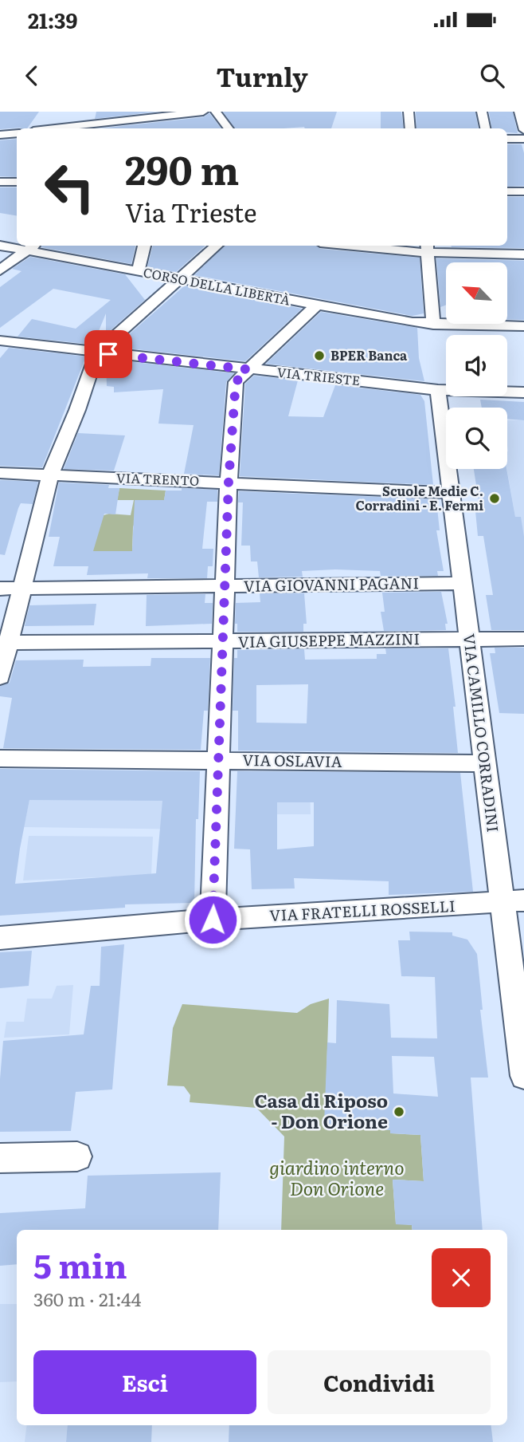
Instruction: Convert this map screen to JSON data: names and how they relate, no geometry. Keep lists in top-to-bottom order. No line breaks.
{"streets":{"street":["CORSO DELLA LIBERTÀ","VIA TRIESTE","VIA TRENTO","VIA GIOVANNI PAGANI","VIA GIUSEPPE MAZZINI","VIA CAMILLO CORRADINI","VIA OSLAVIA","VIA FRATELLI ROSSELLI"]},"crossings":[["VIA TRIESTE","VIA CAMILLO CORRADINI"],["VIA TRENTO","VIA CAMILLO CORRADINI"],["VIA GIOVANNI PAGANI","VIA CAMILLO CORRADINI"],["VIA GIUSEPPE MAZZINI","VIA CAMILLO CORRADINI"],["VIA CAMILLO CORRADINI","VIA OSLAVIA"],["VIA CAMILLO CORRADINI","VIA FRATELLI ROSSELLI"]],"parks":["giardino interno Don Orione"],"places":["BPER Banca","Scuole Medie C. Corradini - E. Fermi","Casa di Riposo - Don Orione"],"north":"top left","page":{"status":"21:39","header":"Turnly","turn":["290 m","Via Trieste"],"heading":["5 min","360 m · 21:44"],"buttons":["Esci","Condividi"]}}
